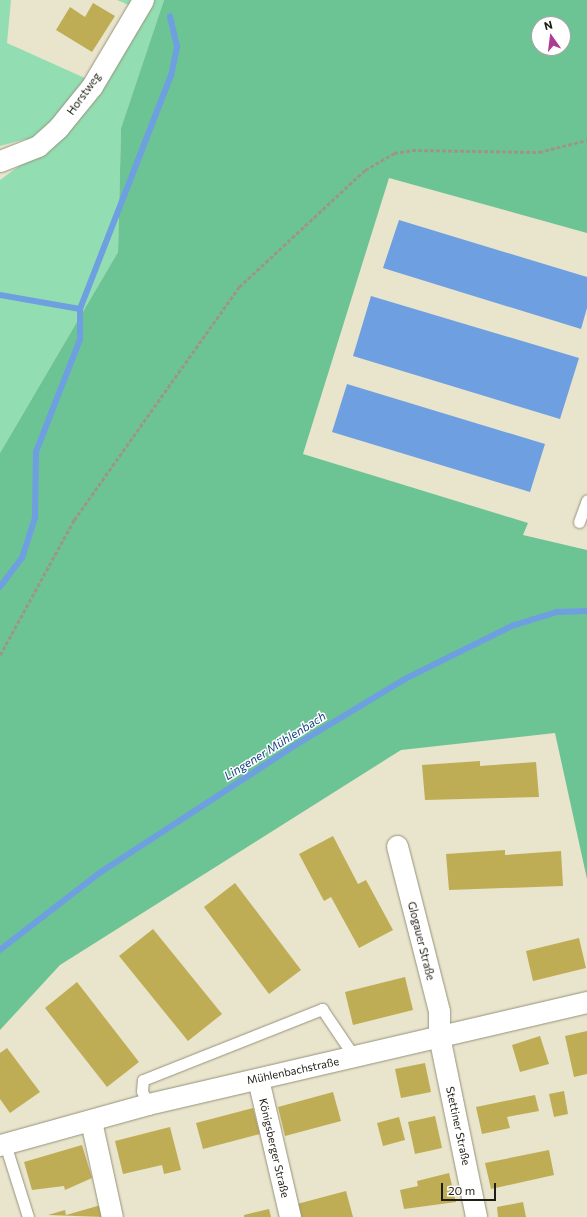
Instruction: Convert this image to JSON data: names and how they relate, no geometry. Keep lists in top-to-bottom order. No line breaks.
{"streets":{"street":["Horstweg","Glogauer Straße","Mühlenbachstraße","Stettiner Straße","Königsberger Straße"]},"crossings":[["Glogauer Straße","Mühlenbachstraße"],["Glogauer Straße","Stettiner Straße"],["Mühlenbachstraße","Stettiner Straße"],["Mühlenbachstraße","Königsberger Straße"]],"water":["Lingener Mühlenbach"],"scale_bar":"20 m","north":"top"}
